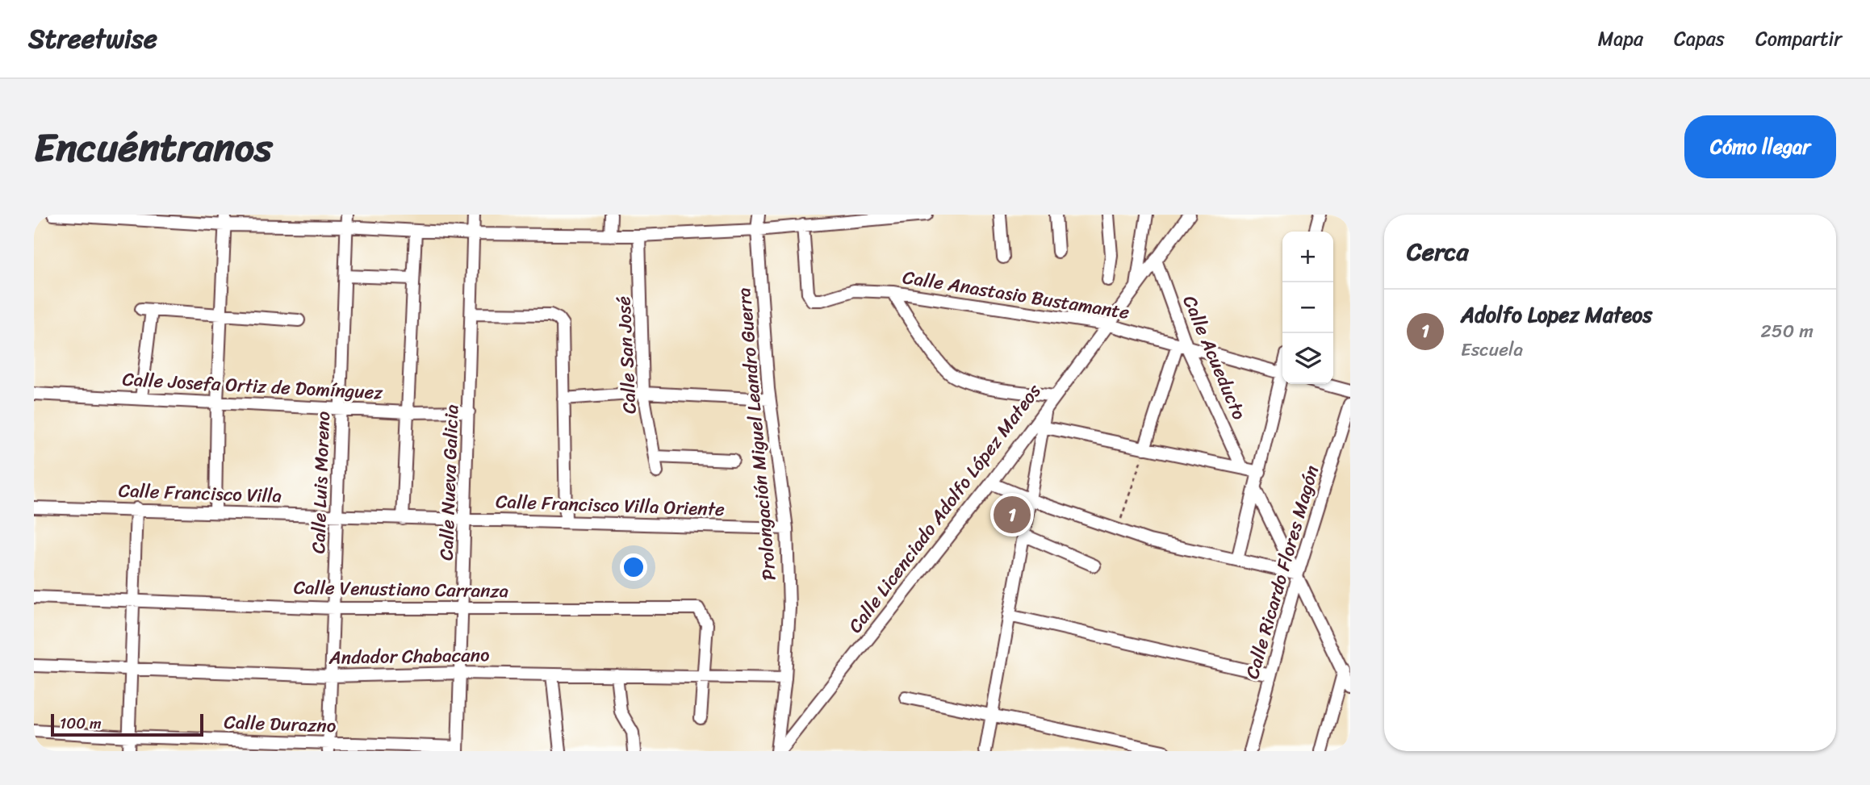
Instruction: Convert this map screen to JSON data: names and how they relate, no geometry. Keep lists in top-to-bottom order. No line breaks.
{"streets":{"street":["Calle Anastasio Bustamante","Calle San José","Calle Acueducto","Calle Josefa Ortiz de Domínguez","Prolongación Miguel Leandro Guerra","Calle Luis Moreno","Calle Nueva Galicia","Calle Francisco Villa","Calle Francisco Villa Oriente","Calle Licenciado Adolfo López Mateos","Calle Ricardo Flores Magón","Calle Venustiano Carranza","Andador Chabacano","Calle Durazno"]},"crossings":[["Calle Anastasio Bustamante","Calle Acueducto"],["Calle Anastasio Bustamante","Calle Licenciado Adolfo López Mateos"],["Calle Acueducto","Calle Licenciado Adolfo López Mateos"],["Calle Josefa Ortiz de Domínguez","Calle Luis Moreno"],["Calle Josefa Ortiz de Domínguez","Calle Nueva Galicia"],["Prolongación Miguel Leandro Guerra","Calle Francisco Villa Oriente"],["Prolongación Miguel Leandro Guerra","Calle Licenciado Adolfo López Mateos"],["Prolongación Miguel Leandro Guerra","Andador Chabacano"],["Calle Luis Moreno","Calle Francisco Villa"],["Calle Luis Moreno","Calle Venustiano Carranza"],["Calle Luis Moreno","Andador Chabacano"],["Calle Luis Moreno","Calle Durazno"],["Calle Nueva Galicia","Calle Francisco Villa"],["Calle Nueva Galicia","Calle Francisco Villa Oriente"],["Calle Nueva Galicia","Calle Venustiano Carranza"],["Calle Nueva Galicia","Andador Chabacano"],["Calle Nueva Galicia","Calle Durazno"],["Calle Francisco Villa","Calle Francisco Villa Oriente"],["Calle Venustiano Carranza","Andador Chabacano"]],"scale_bar":"100 m","page":{"header":"Streetwise","nav":["Mapa","Capas","Compartir"],"title":"Encuéntranos","buttons":"Cómo llegar","heading":"Cerca","map_buttons":["+","−"],"list":[{"mark":"1","name":"Adolfo Lopez Mateos","note":"Escuela","value":"250 m"}],"pins":"1","scale":"100 m"}}
